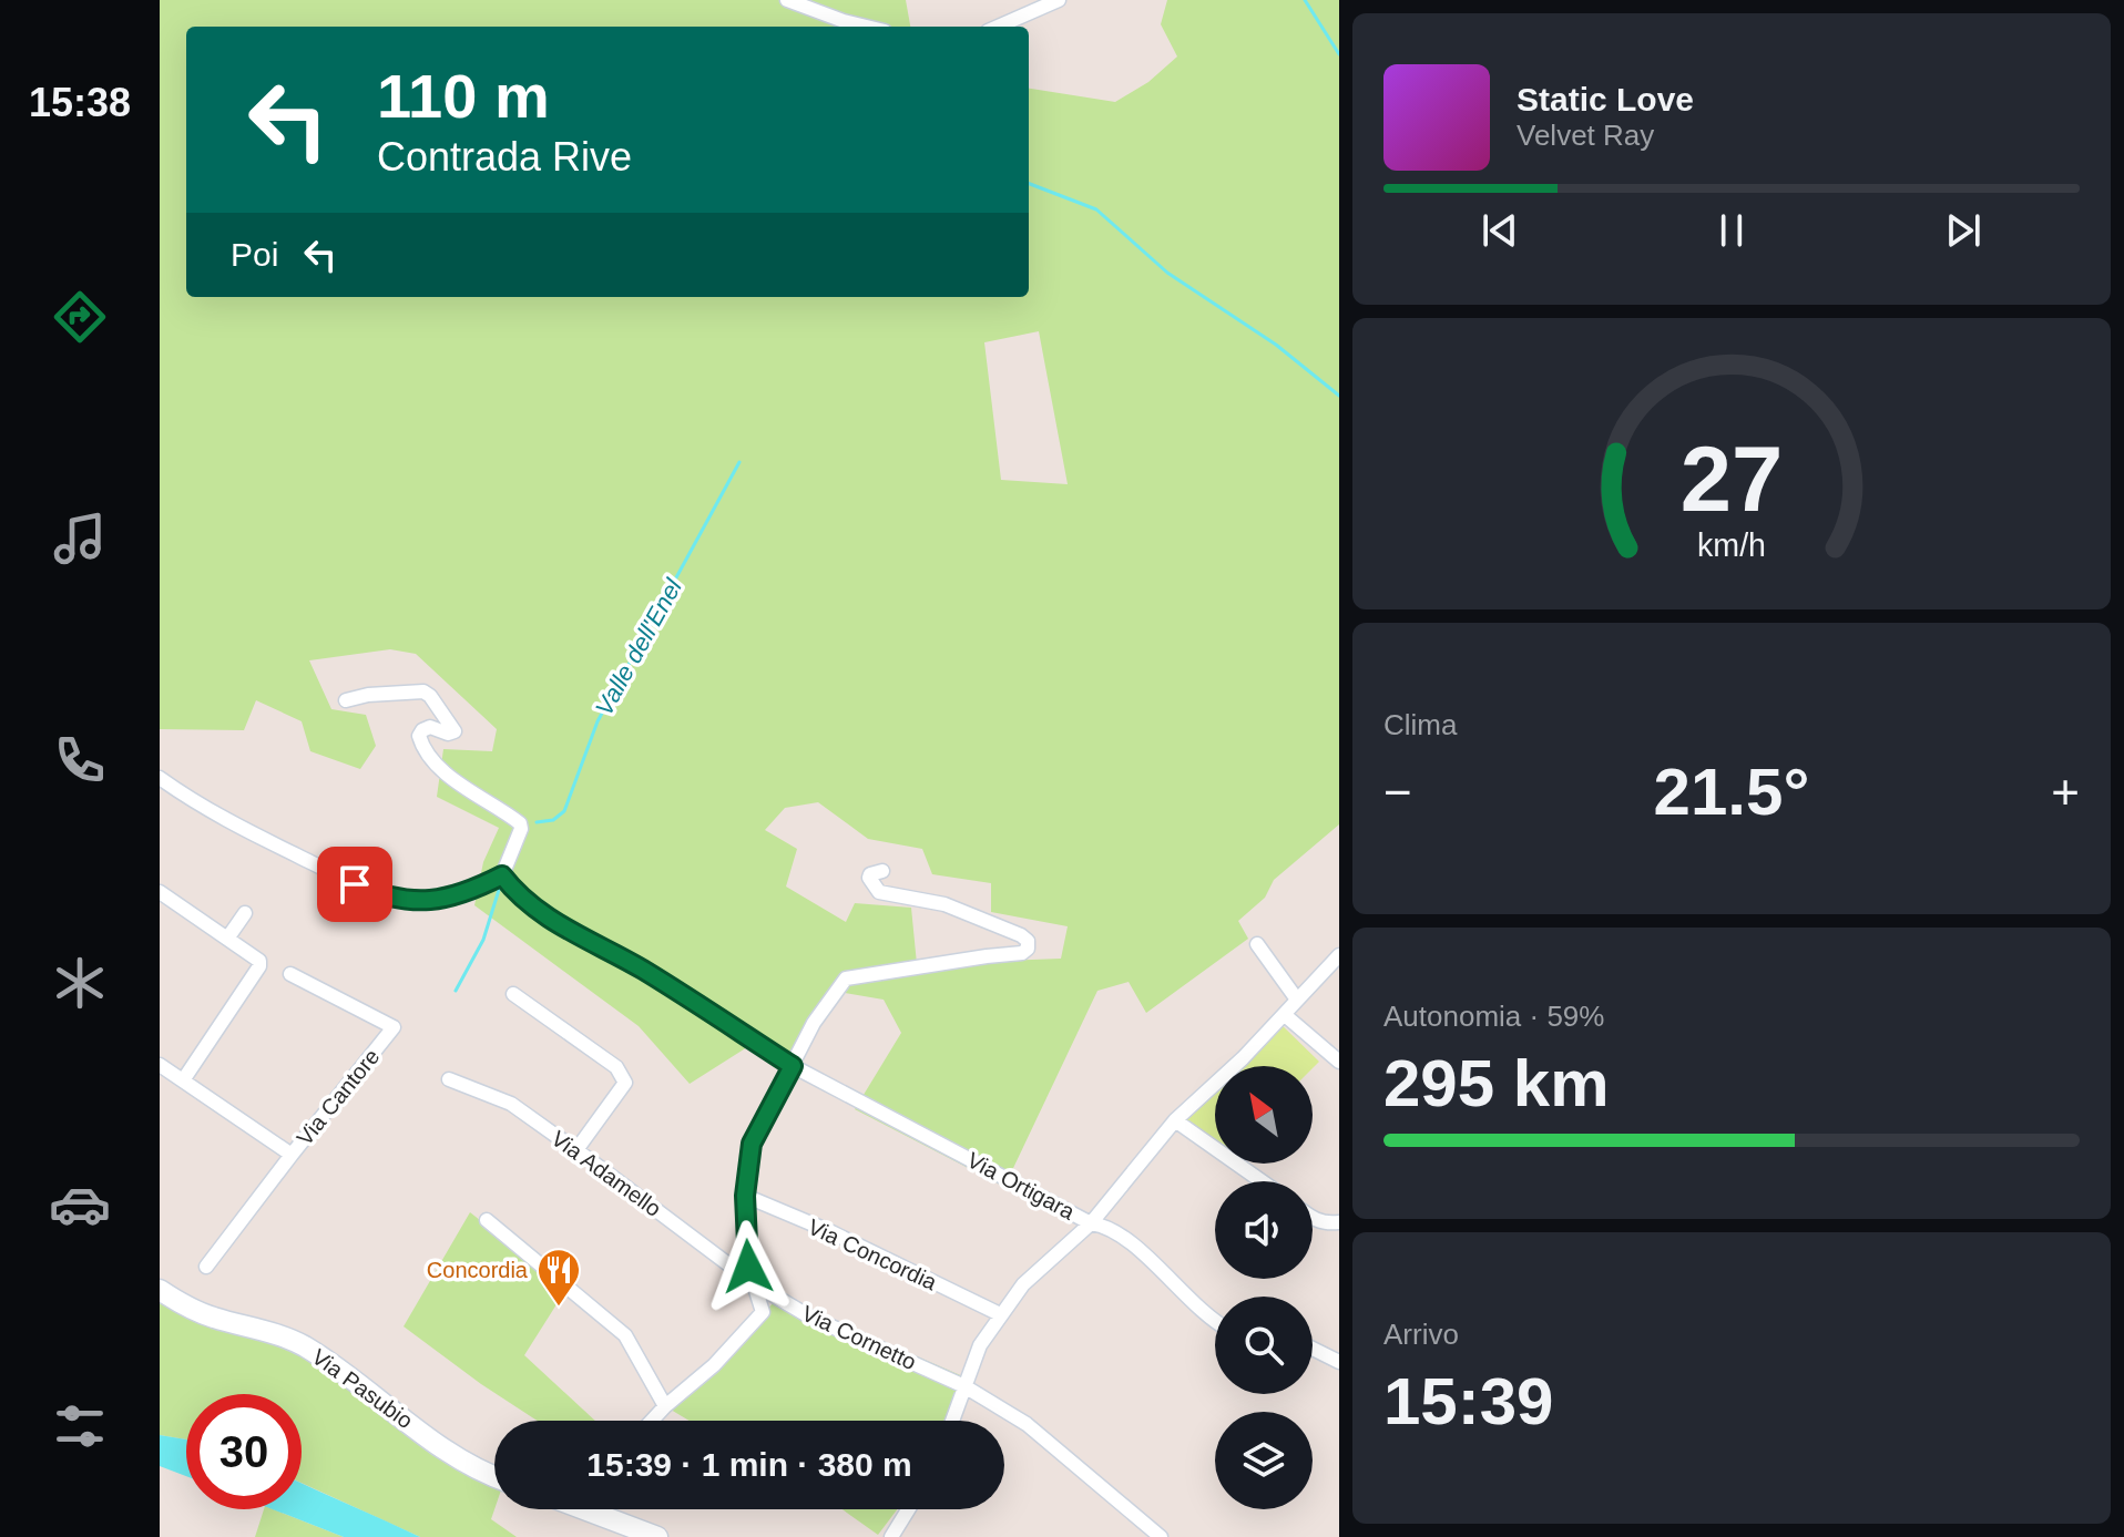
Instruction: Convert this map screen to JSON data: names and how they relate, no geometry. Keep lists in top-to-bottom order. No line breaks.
{"streets":{"main road":["Via Pasubio"],"street":["Via Cantore","Via Adamello","Via Ortigara","Via Concordia","Via Cornetto"]},"crossings":[["Via Adamello","Via Cornetto"]],"water":["Valle dell'Enel"],"places":{"restaurant":["Concordia"]},"north":"top left","page":{"tabs":"15:38","turn":["110 m","Contrada Rive"],"song":["Static Love","Velvet Ray"],"then":"Poi","tile":["Clima",["Autonomia · 59%","295 km"],["Arrivo","15:39"]],"heat":["−","21.5°","+"],"limit":"30","trip":"15:39 · 1 min · 380 m","gauge":["27","km/h"]}}
